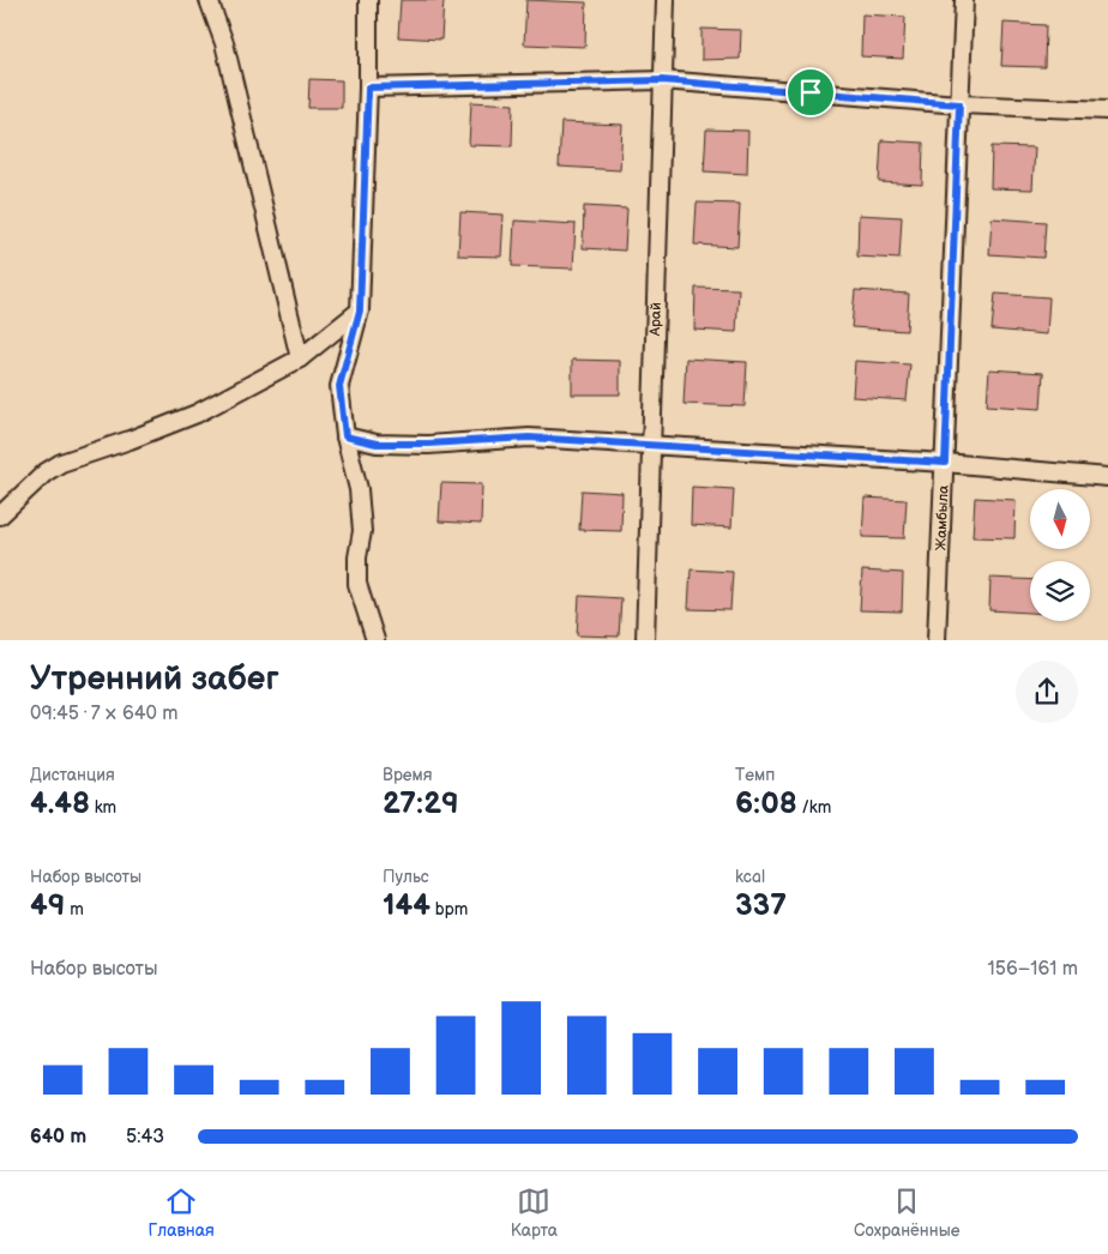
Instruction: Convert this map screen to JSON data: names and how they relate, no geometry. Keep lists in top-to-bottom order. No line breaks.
{"streets":{"street":["Арай","Жамбыла"]},"north":"bottom","page":{"heading":["Утренний забег","09:45 · 7 × 640 m"],"stats":[["Дистанция","4.48 km"],["Время","27:29"],["Темп","6:08 /km"],["Набор высоты","49 m"],["Пульс","144 bpm"],["kcal","337"]],"chart":["Набор высоты","156–161 m"],"list":[{"name":"640 m","note":"5:43"}],"tabs":["Главная","Карта","Сохранённые"]}}
